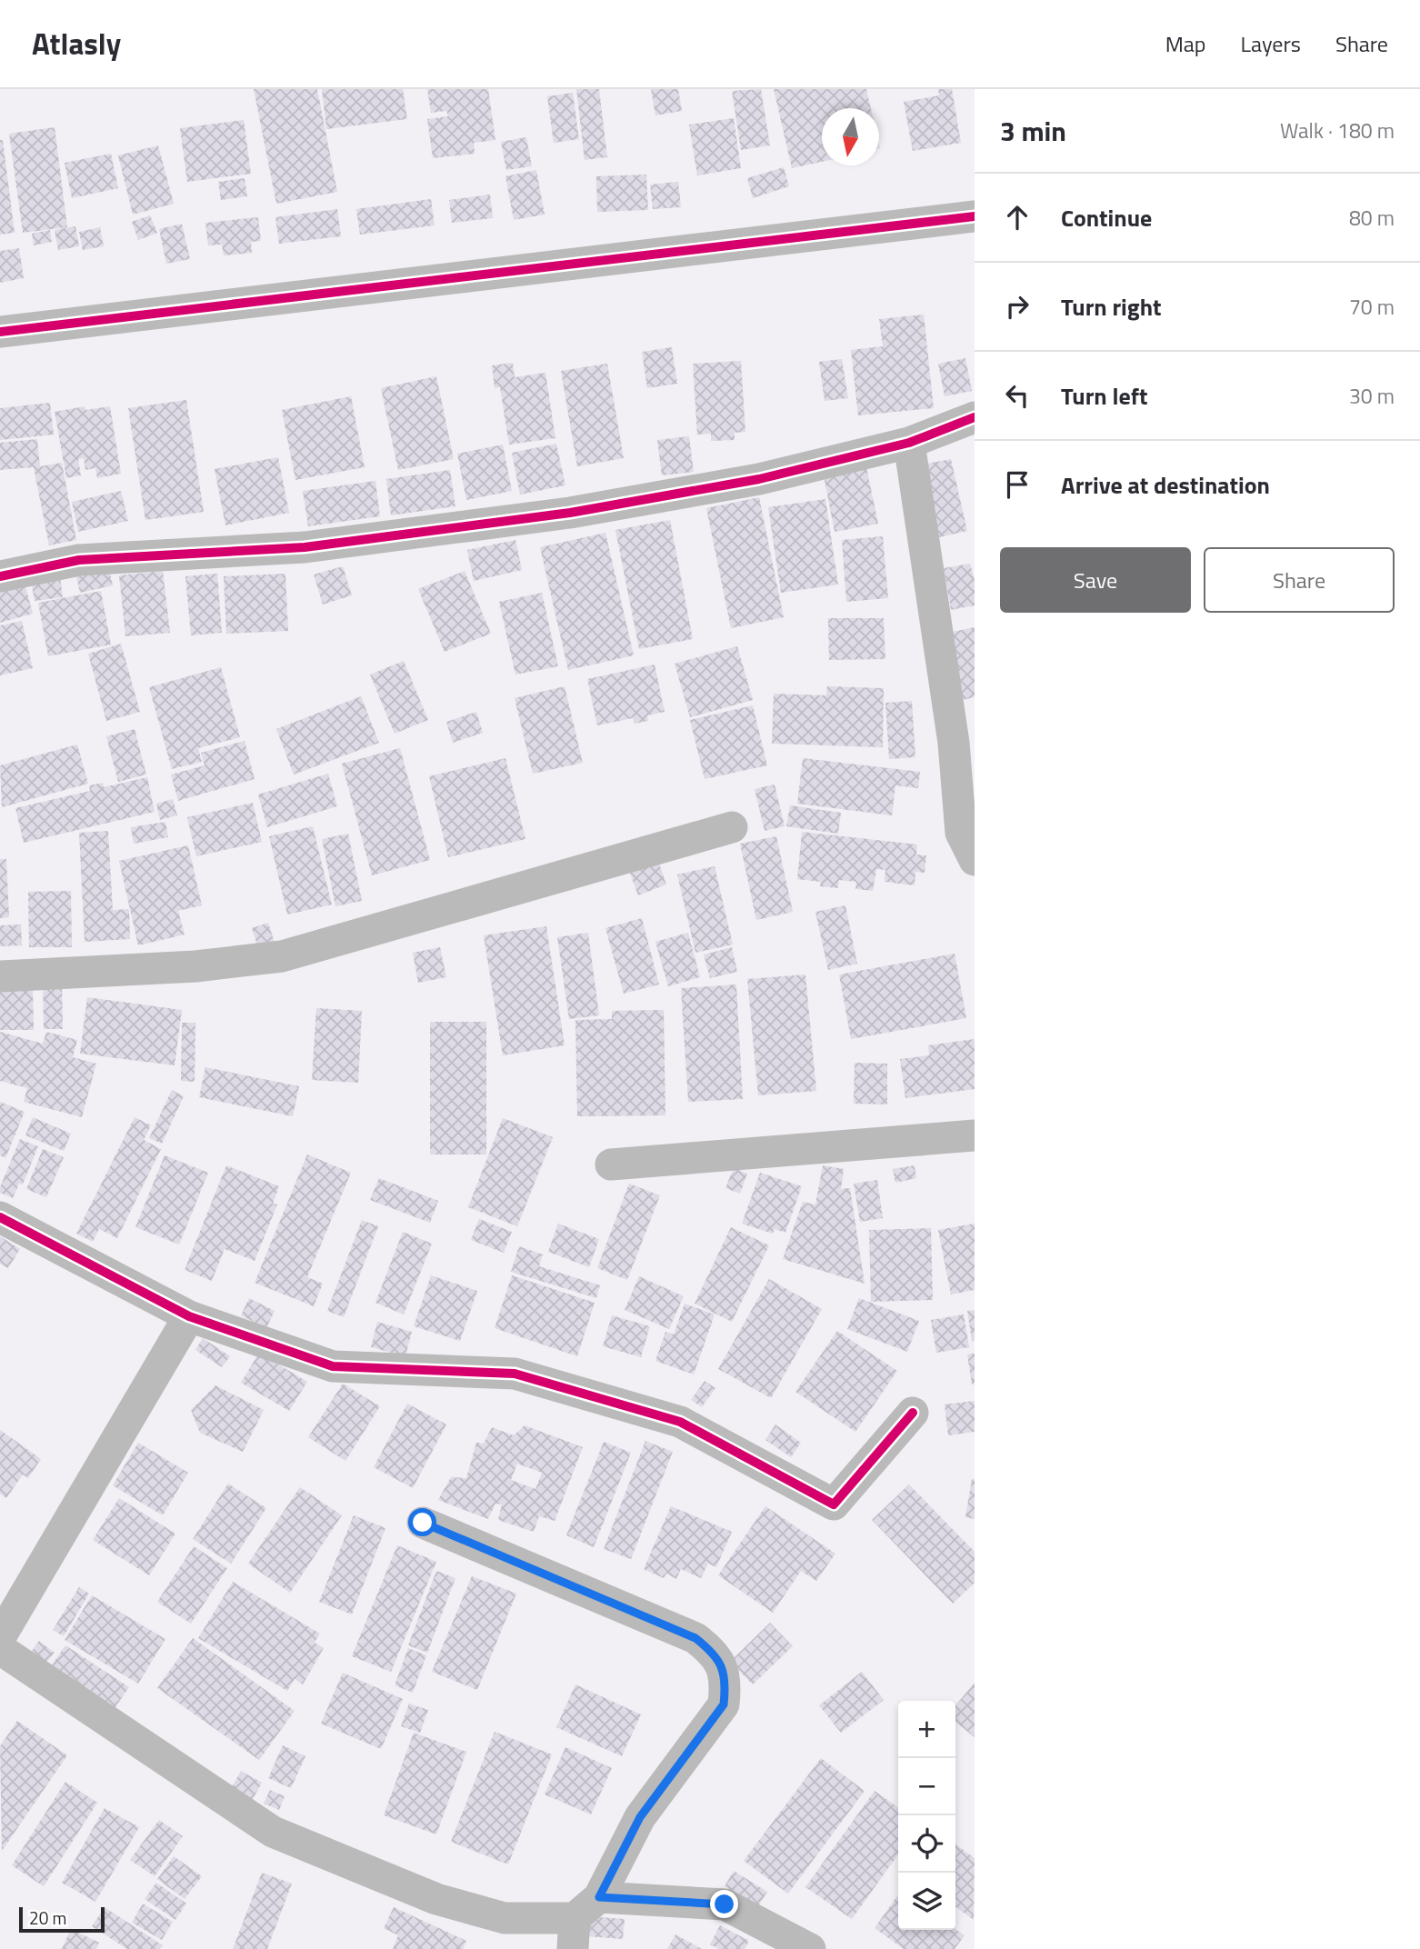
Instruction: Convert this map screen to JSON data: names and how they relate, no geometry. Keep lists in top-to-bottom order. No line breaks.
{"scale_bar":"20 m","north":"bottom","page":{"header":"Atlasly","nav":["Map","Layers","Share"],"heading":["3 min","Walk · 180 m"],"list":[["Continue","80 m"],["Turn right","70 m"],["Turn left","30 m"],"Arrive at destination"],"buttons":["Save","Share"],"map_buttons":["+","−"],"scale":"20 m"}}
